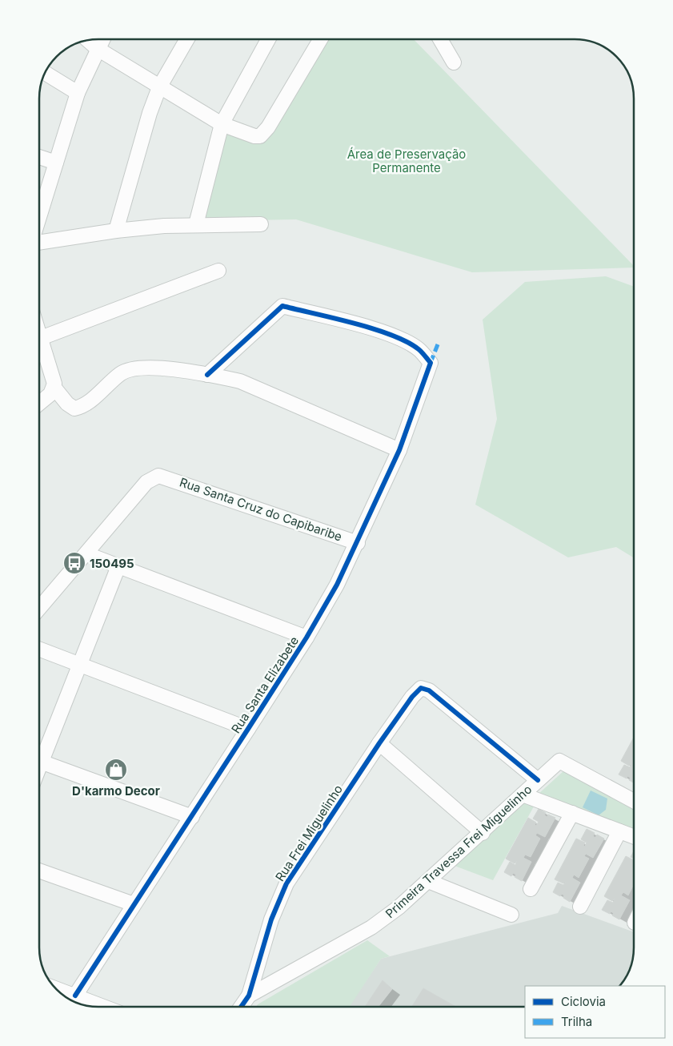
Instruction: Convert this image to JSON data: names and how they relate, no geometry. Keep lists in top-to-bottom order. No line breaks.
{"streets":{"street":["Rua Santa Cruz do Capibaribe","Rua Santa Elizabete","Rua Frei Miguelinho","Primeira Travessa Frei Miguelinho"]},"crossings":[["Rua Santa Cruz do Capibaribe","Rua Santa Elizabete"],["Rua Frei Miguelinho","Primeira Travessa Frei Miguelinho"]],"parks":["Área de Preservação Permanente"],"places":{"bus stop":["150495"],"shop":["D'karmo Decor"]},"legend":["Ciclovia","Trilha"]}
